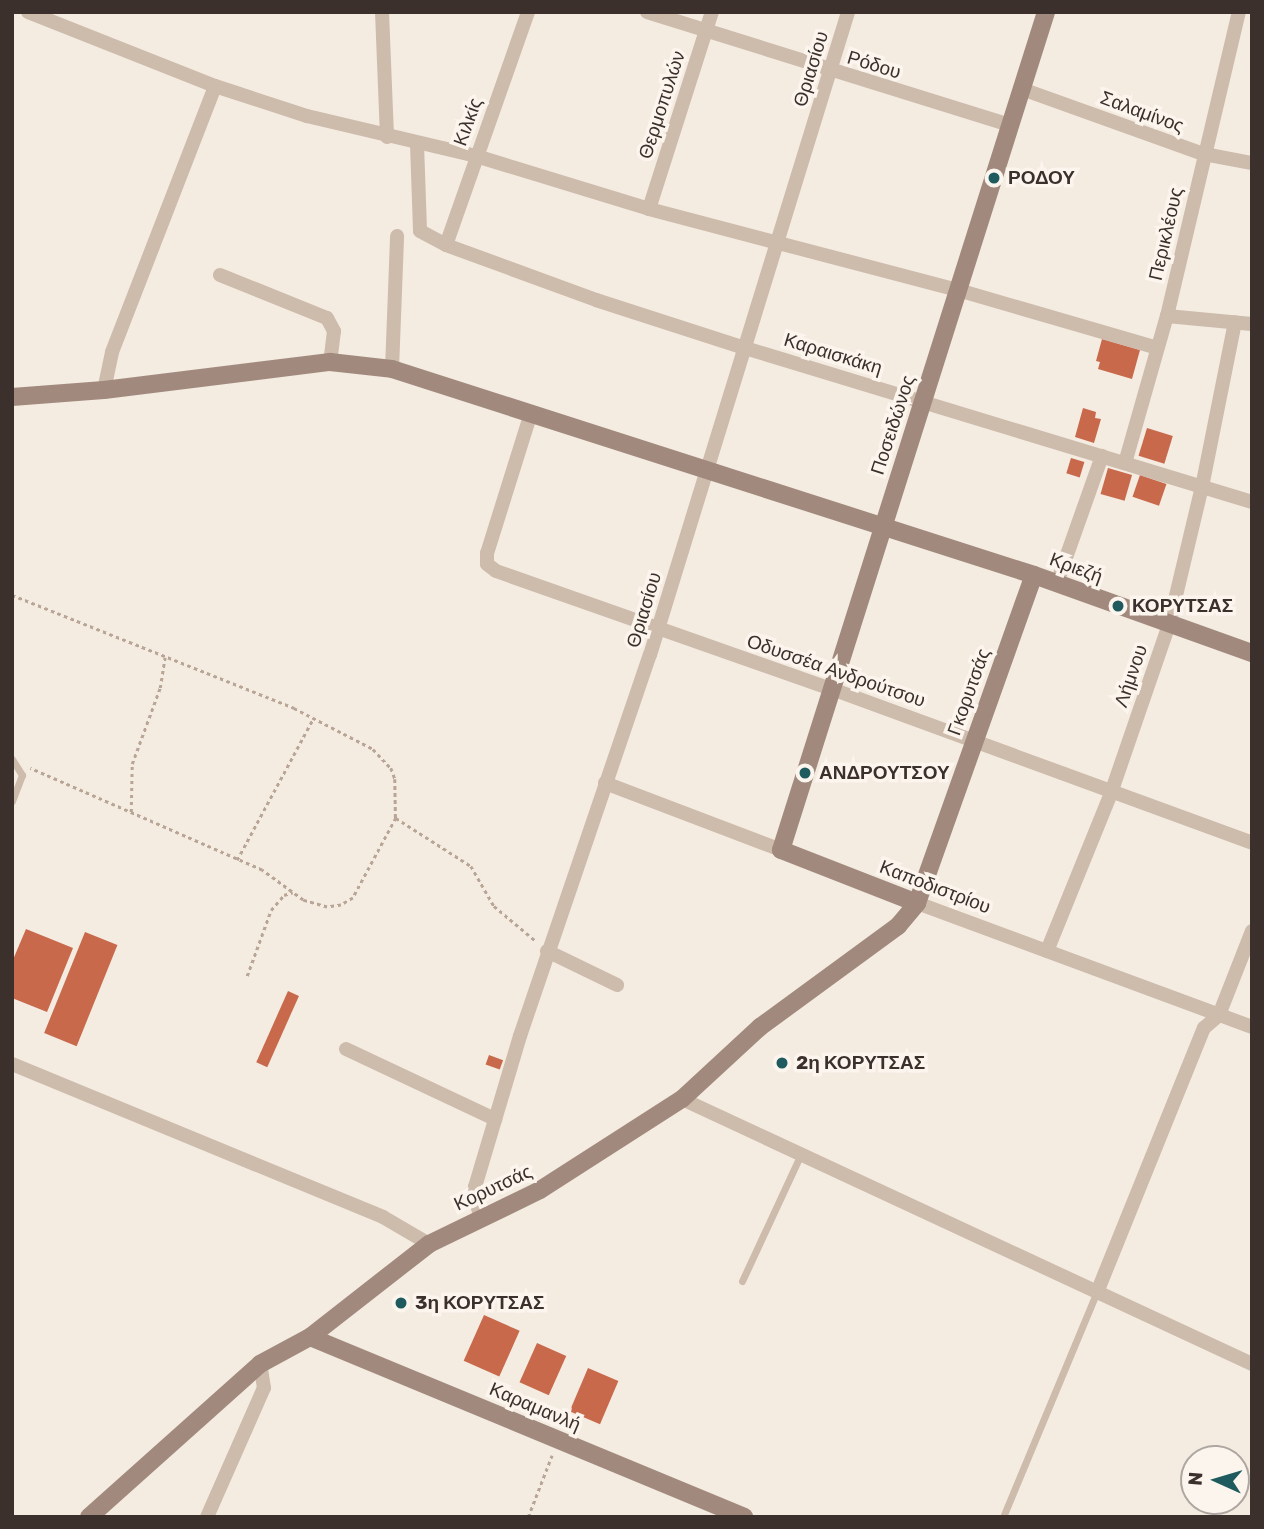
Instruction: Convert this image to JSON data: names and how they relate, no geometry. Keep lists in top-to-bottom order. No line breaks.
{"streets":{"street":["Ρόδου","Θριασίου","Θερμοπυλών","Σαλαμίνος","Κιλκίς","Περικλέους","Καραισκάκη","Ποσειδώνος","Κριεζή","Οδυσσέα Ανδρούτσου","Λήμνου","Γκορυτσάς","Καποδιστρίου","Κορυτσάς","Καραμανλή"]},"crossings":[["Ρόδου","Θριασίου"],["Ρόδου","Θερμοπυλών"],["Ρόδου","Ποσειδώνος"],["Θριασίου","Καραισκάκη"],["Θριασίου","Κριεζή"],["Θριασίου","Οδυσσέα Ανδρούτσου"],["Θριασίου","Καποδιστρίου"],["Θριασίου","Κορυτσάς"],["Σαλαμίνος","Περικλέους"],["Σαλαμίνος","Ποσειδώνος"],["Κιλκίς","Καραισκάκη"],["Περικλέους","Καραισκάκη"],["Καραισκάκη","Ποσειδώνος"],["Καραισκάκη","Λήμνου"],["Ποσειδώνος","Κριεζή"],["Ποσειδώνος","Οδυσσέα Ανδρούτσου"],["Ποσειδώνος","Καποδιστρίου"],["Κριεζή","Οδυσσέα Ανδρούτσου"],["Κριεζή","Λήμνου"],["Κριεζή","Γκορυτσάς"],["Οδυσσέα Ανδρούτσου","Λήμνου"],["Οδυσσέα Ανδρούτσου","Γκορυτσάς"],["Λήμνου","Καποδιστρίου"],["Γκορυτσάς","Καποδιστρίου"],["Γκορυτσάς","Κορυτσάς"],["Καποδιστρίου","Κορυτσάς"],["Κορυτσάς","Καραμανλή"]],"places":["ΡΟΔΟΥ","ΚΟΡΥΤΣΑΣ","ΑΝΔΡΟΥΤΣΟΥ","2η ΚΟΡΥΤΣΑΣ","3η ΚΟΡΥΤΣΑΣ"],"north":"left"}
